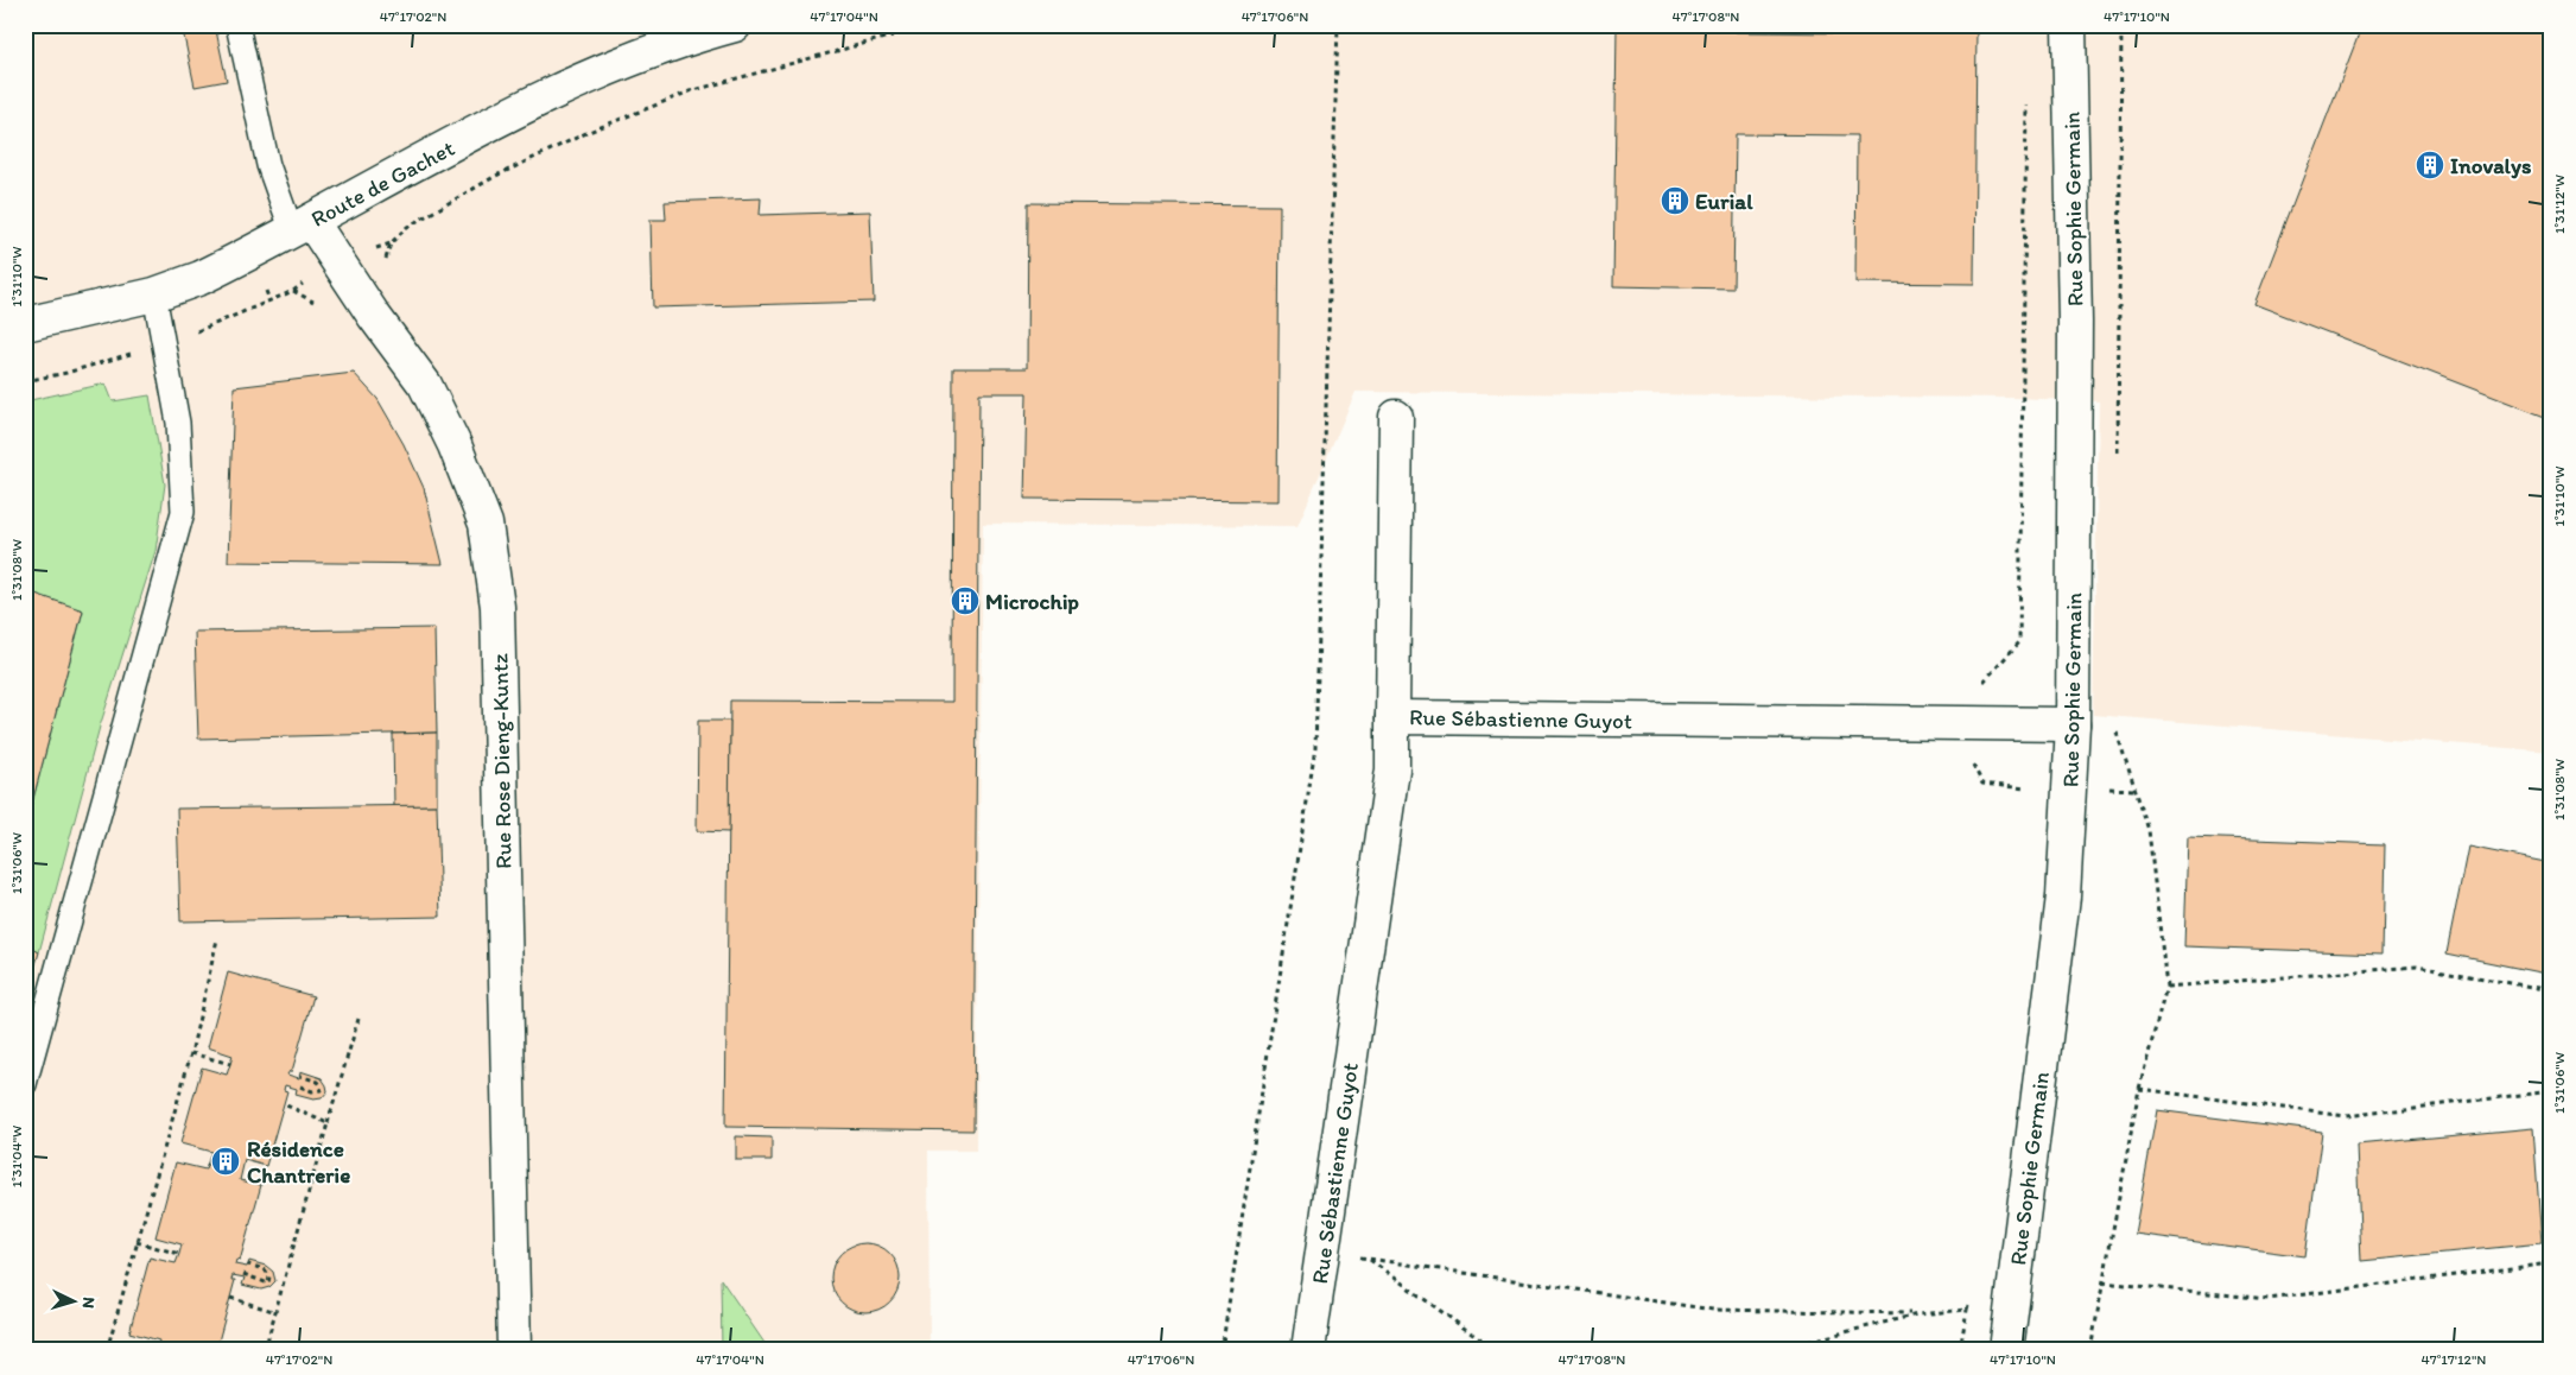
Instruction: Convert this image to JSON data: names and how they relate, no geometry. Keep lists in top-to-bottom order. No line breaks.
{"streets":{"street":["Route de Gachet","Rue Sophie Germain","Rue Sébastienne Guyot","Rue Rose Dieng-Kuntz"]},"crossings":[["Route de Gachet","Rue Rose Dieng-Kuntz"],["Rue Sophie Germain","Rue Sébastienne Guyot"]],"places":{"building":["Inovalys","Eurial","Microchip","Résidence Chantrerie"]},"north":"right","coordinates":["47°17'02\"N","47°17'04\"N","47°17'06\"N","47°17'08\"N","47°17'10\"N","1°31'12\"W","1°31'10\"W","1°31'08\"W","1°31'06\"W","1°31'04\"W","47°17'12\"N"]}
